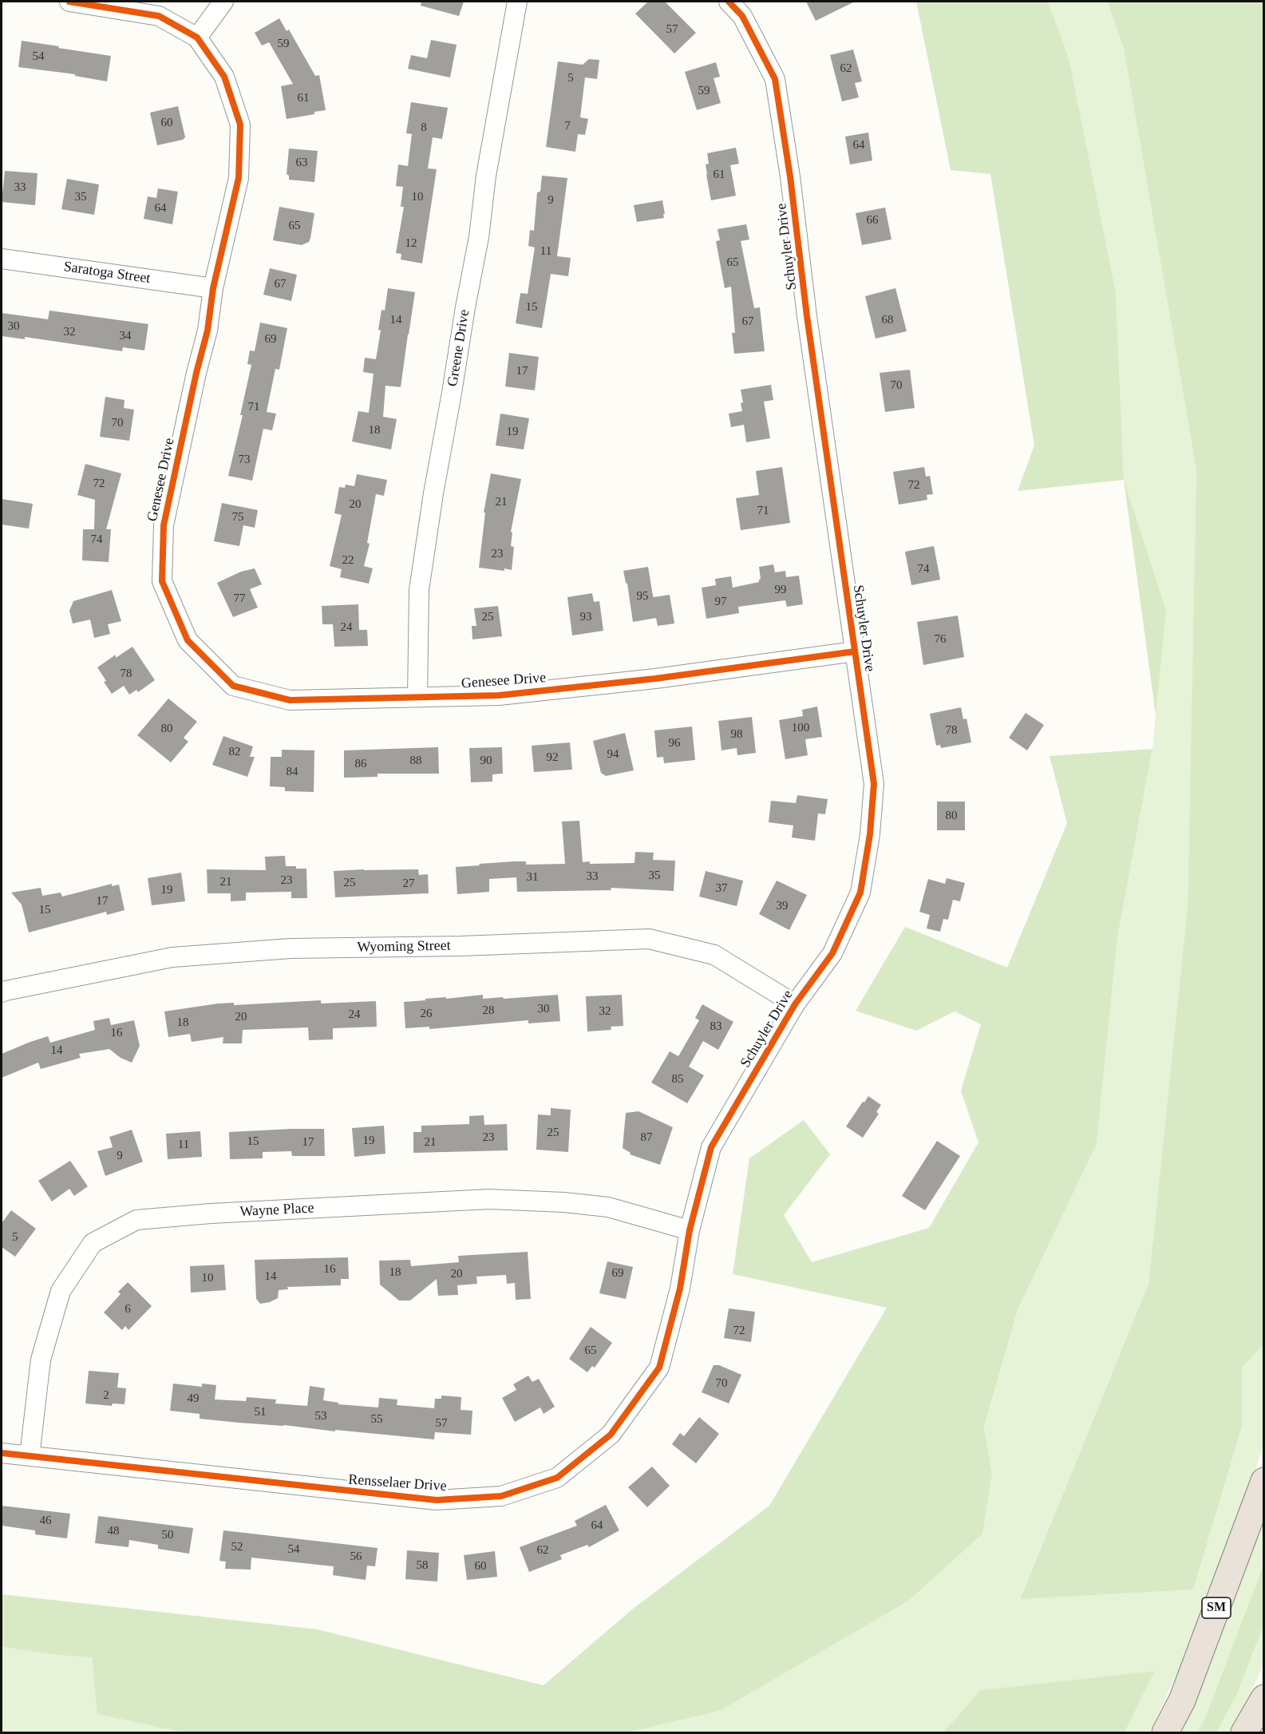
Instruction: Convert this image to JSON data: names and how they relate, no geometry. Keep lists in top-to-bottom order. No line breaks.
{"streets":{"highway":["SM"],"street":["Schuyler Drive","Saratoga Street","Greene Drive","Genesee Drive","Wyoming Street","Wayne Place","Rensselaer Drive"]},"crossings":[["Schuyler Drive","Genesee Drive"],["Schuyler Drive","Wyoming Street"],["Schuyler Drive","Wayne Place"],["Schuyler Drive","Rensselaer Drive"],["Saratoga Street","Genesee Drive"],["Greene Drive","Genesee Drive"],["Wayne Place","Rensselaer Drive"]],"house_numbers":["57","59","54","62","5","59","61","60","7","8","64","63","61","33","35","10","9","64","66","65","12","11","65","67","15","14","68","67","30","32","34","69","17","70","71","70","18","19","73","72","72","21","20","71","75","74","23","22","74","99","95","77","97","25","93","24","76","78","100","80","78","98","96","82","94","92","88","90","86","84","80","35","33","31","23","21","25","27","37","19","17","39","15","30","28","32","26","24","20","18","83","16","14","85","25","23","87","19","15","17","21","11","9","5","16","18","69","20","14","10","6","72","65","70","2","49","51","53","55","57","46","64","48","50","52","54","62","56","58","60"]}
